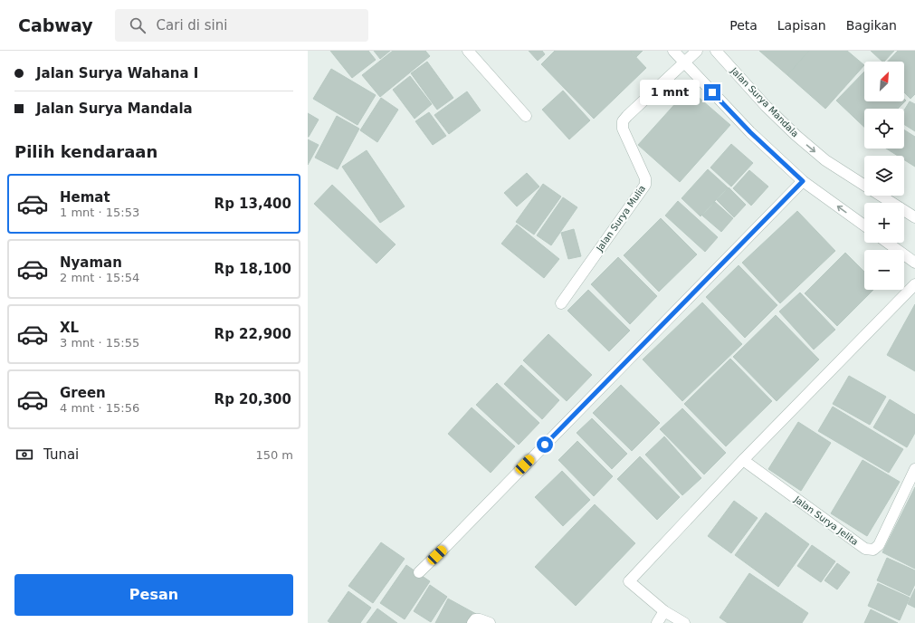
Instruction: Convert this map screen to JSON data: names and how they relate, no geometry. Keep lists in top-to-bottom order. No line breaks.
{"streets":{"street":["Jalan Surya Mandala","Jalan Surya Mulia","Jalan Surya Jelita"]},"north":"top right","page":{"header":"Cabway","search":"Cari di sini","nav":["Peta","Lapisan","Bagikan"],"banner":["Jalan Surya Wahana I","Jalan Surya Mandala"],"map_buttons":["+","−"],"bubble":"1 mnt","heading":"Pilih kendaraan","list":[{"name":"Hemat","note":"1 mnt · 15:53","value":"Rp 13,400"},{"name":"Nyaman","note":"2 mnt · 15:54","value":"Rp 18,100"},{"name":"XL","note":"3 mnt · 15:55","value":"Rp 22,900"},{"name":"Green","note":"4 mnt · 15:56","value":"Rp 20,300"}],"pay":["Tunai","150 m"],"buttons":"Pesan"}}
